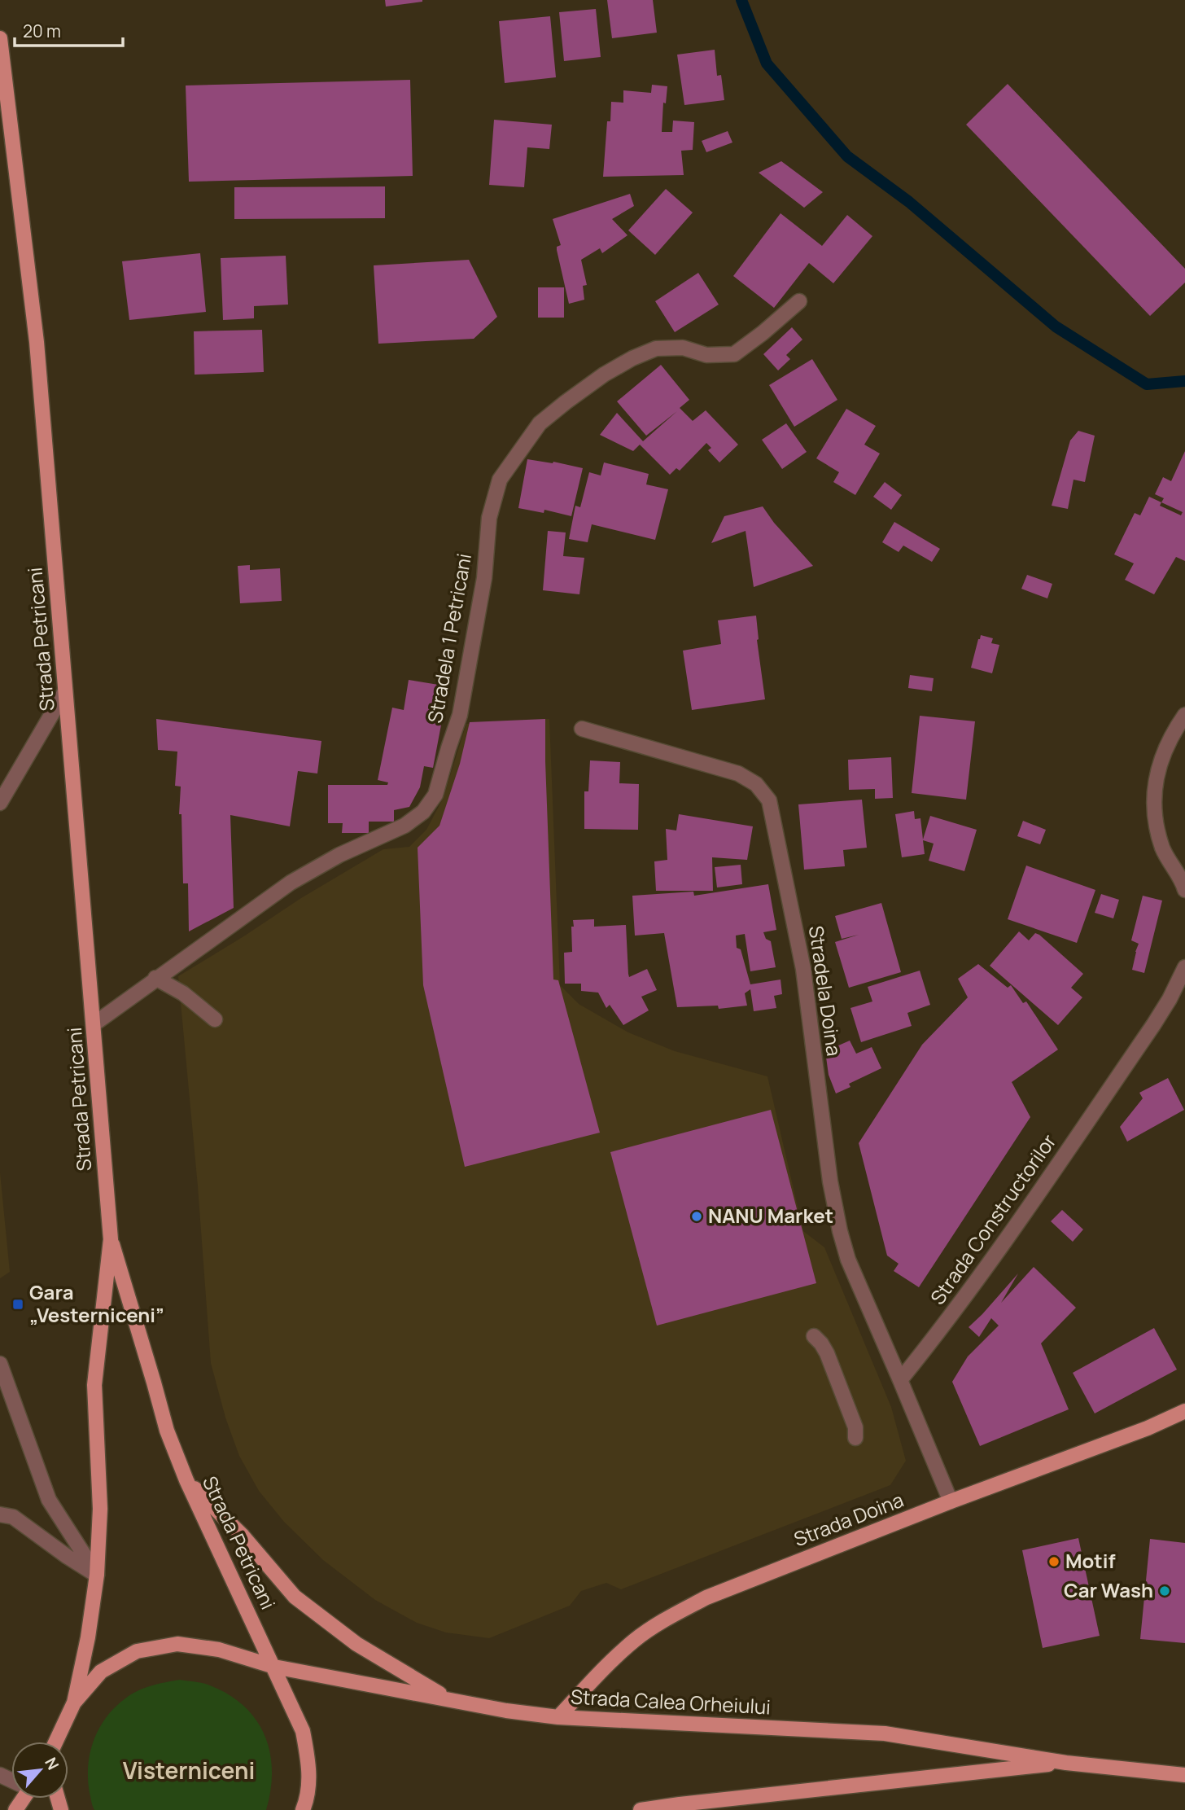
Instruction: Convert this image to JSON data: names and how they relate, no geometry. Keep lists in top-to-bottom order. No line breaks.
{"streets":{"main road":["Strada Petricani","Strada Doina","Strada Calea Orheiului"],"street":["Stradela 1 Petricani","Stradela Doina","Strada Constructorilor"]},"crossings":[["Stradela 1 Petricani","Strada Petricani"],["Strada Petricani","Strada Calea Orheiului"],["Stradela Doina","Strada Constructorilor"],["Strada Doina","Strada Calea Orheiului"]],"districts":["Visterniceni"],"places":{"other":["NANU Market","Motif","Car Wash"],"transit":["Gara „Vesterniceni”"]},"scale_bar":"20 m","north":"top right"}
